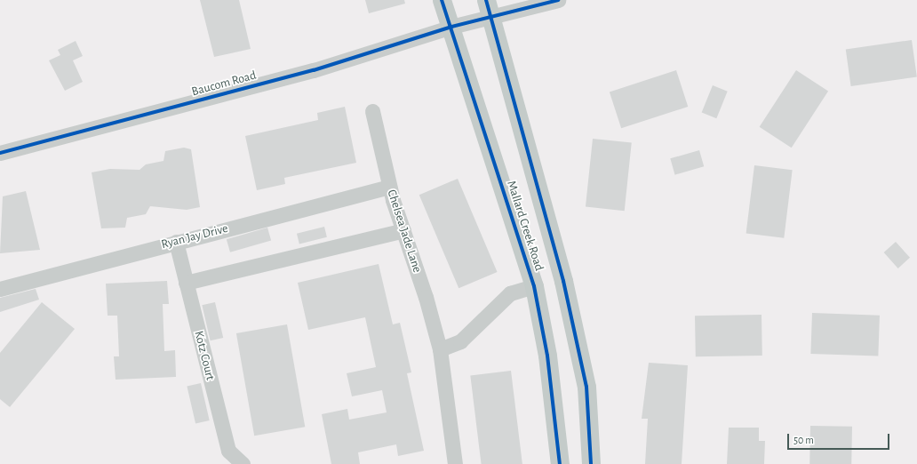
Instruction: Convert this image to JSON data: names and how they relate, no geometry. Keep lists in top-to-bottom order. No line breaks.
{"streets":{"main road":["Mallard Creek Road"],"street":["Baucom Road","Chelsea Jade Lane","Ryan Jay Drive","Kotz Court"]},"crossings":[["Baucom Road","Mallard Creek Road"],["Chelsea Jade Lane","Ryan Jay Drive"],["Ryan Jay Drive","Kotz Court"]],"scale_bar":"50 m"}
